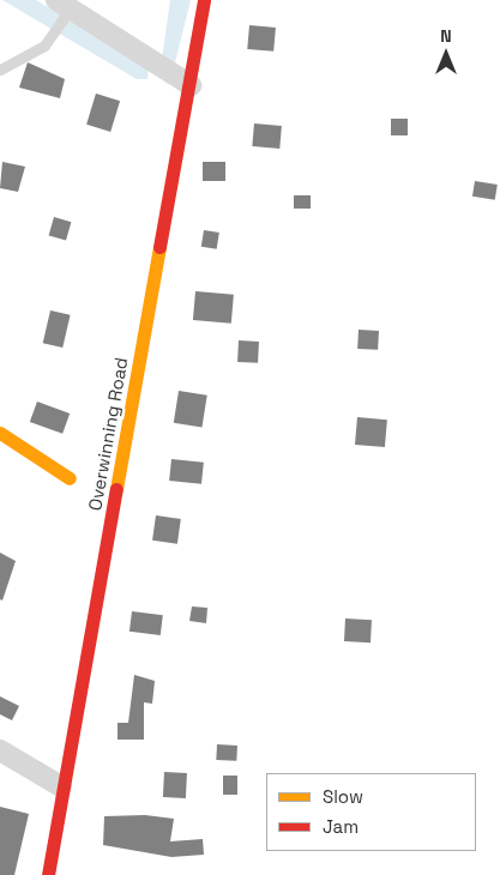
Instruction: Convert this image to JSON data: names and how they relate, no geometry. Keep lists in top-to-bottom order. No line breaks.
{"streets":{"street":["Overwinning Road"]},"legend":["Slow","Jam"],"north":"top"}
